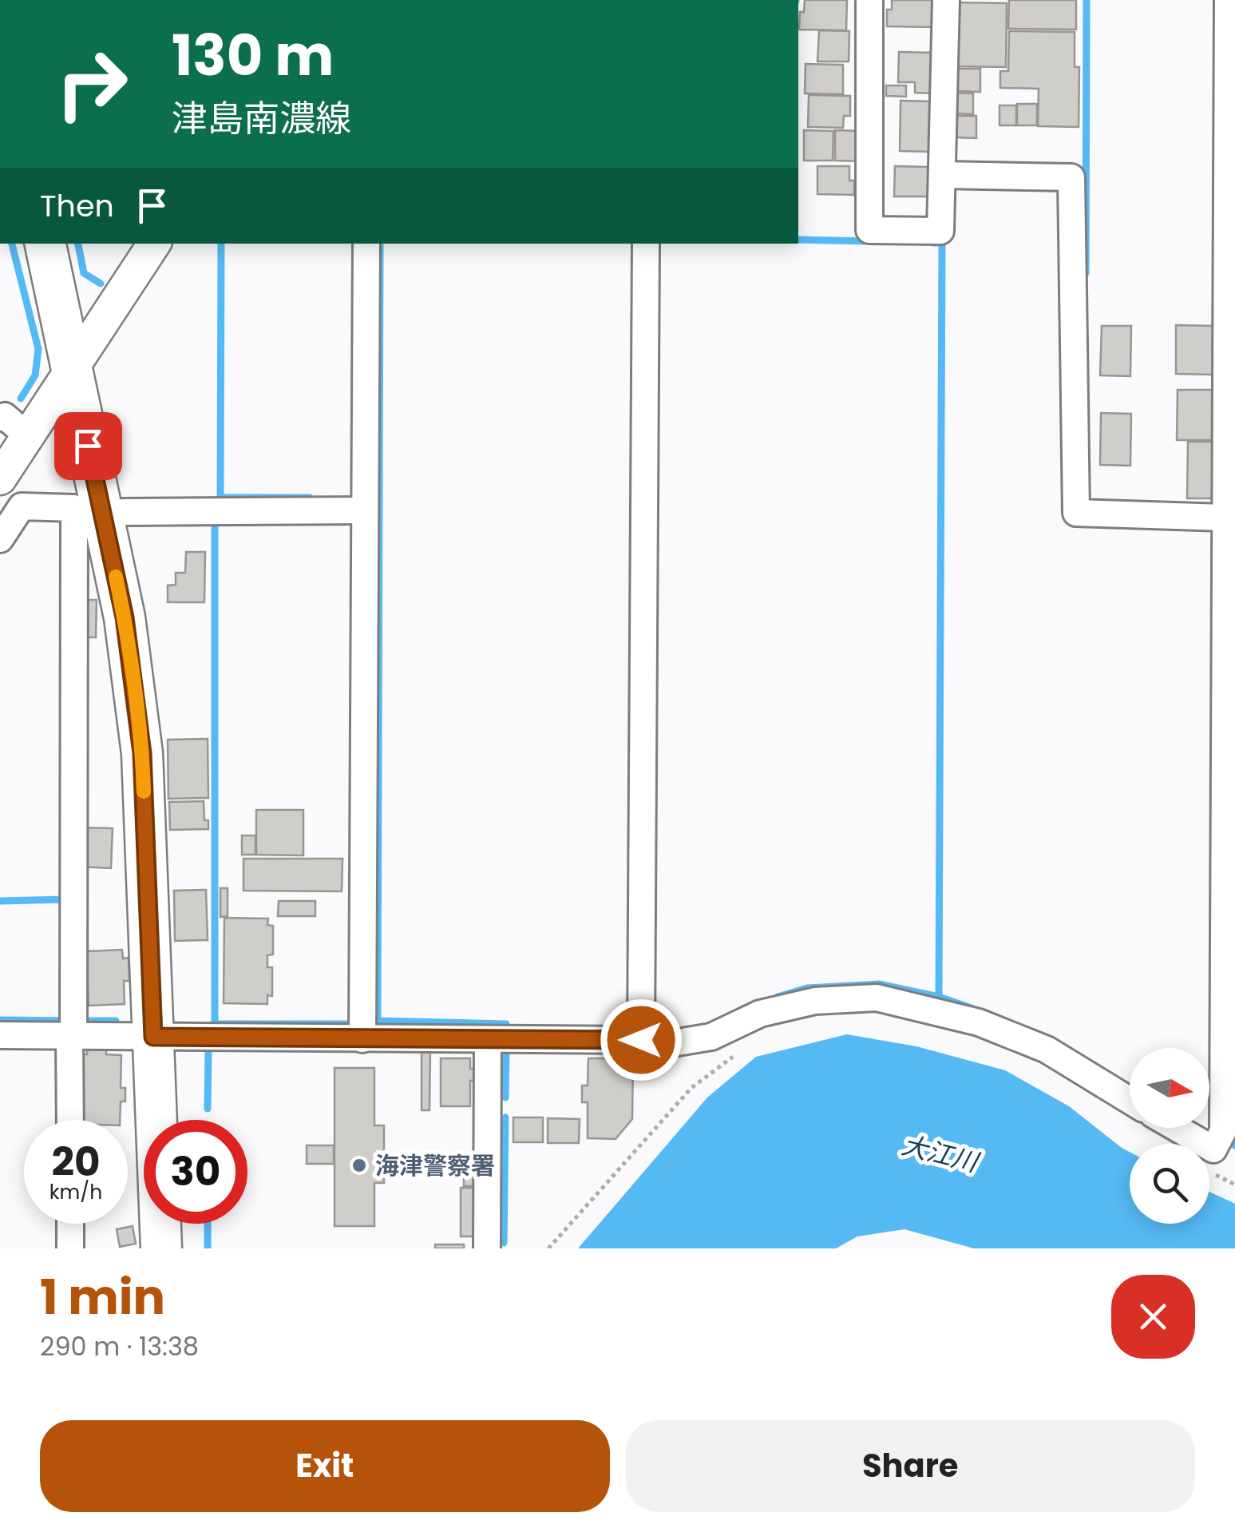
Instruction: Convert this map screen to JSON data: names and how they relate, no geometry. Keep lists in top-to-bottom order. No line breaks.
{"water":["大江川"],"places":["海津警察署"],"north":"right","page":{"turn":["130 m","津島南濃線"],"then":"Then","speed":"20 km/h","limit":"30","heading":["1 min","290 m · 13:38"],"buttons":["Exit","Share"]}}
